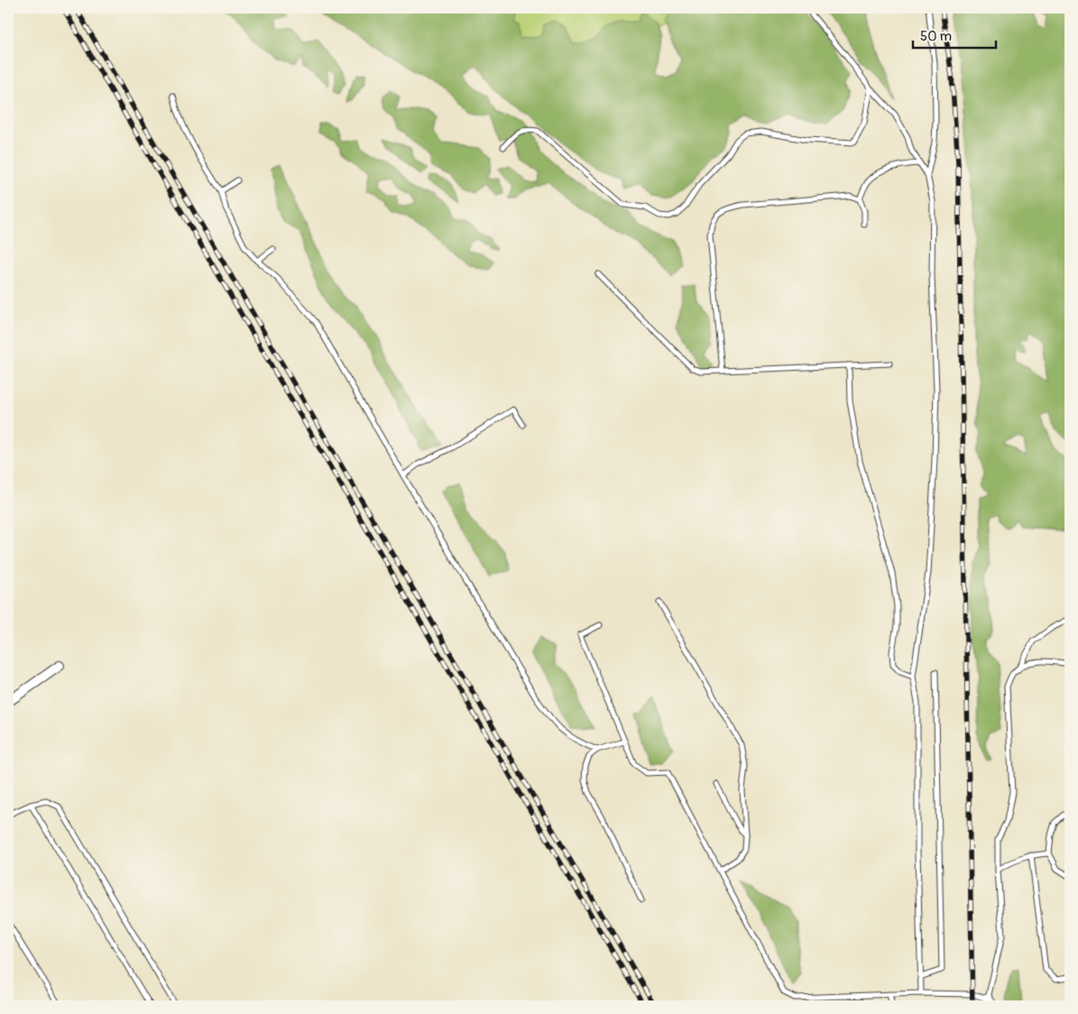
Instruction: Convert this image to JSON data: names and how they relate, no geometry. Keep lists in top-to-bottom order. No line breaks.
{"scale_bar":"50 m"}
